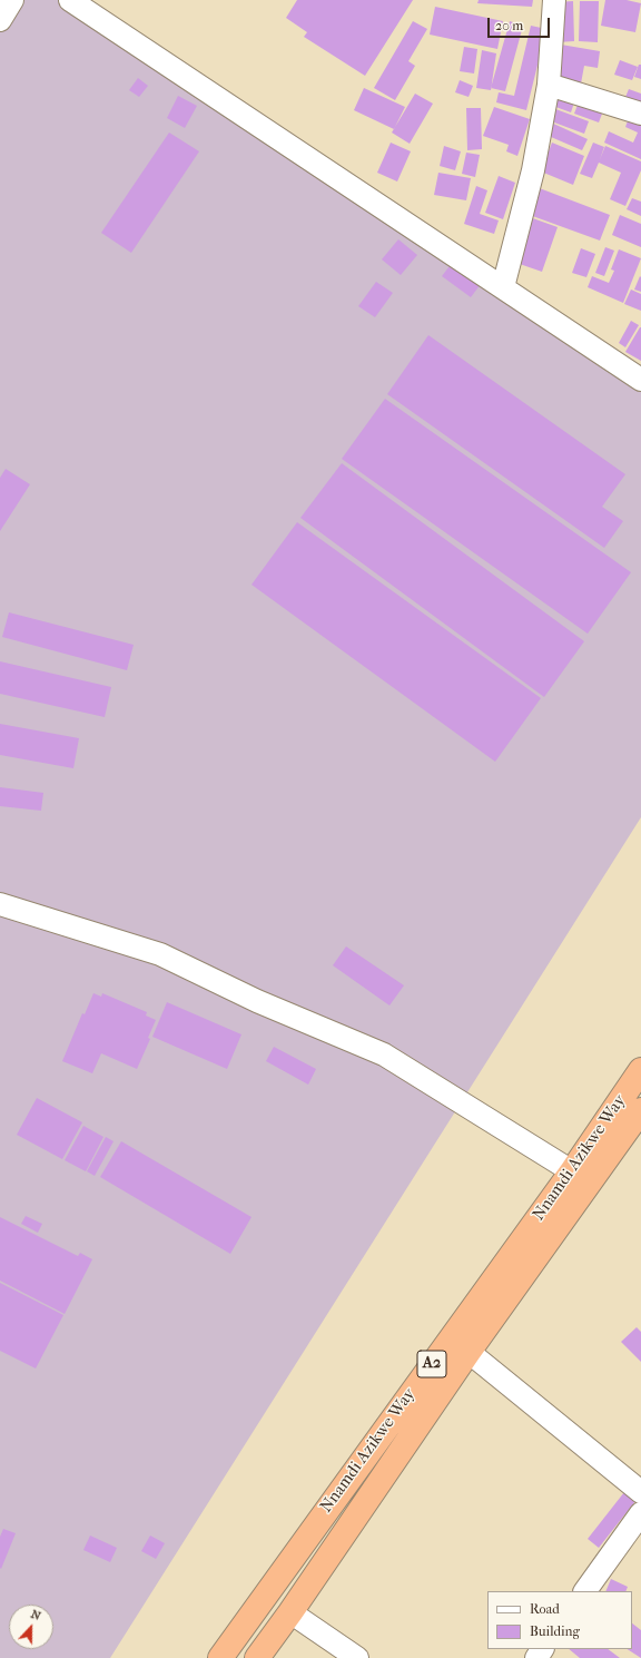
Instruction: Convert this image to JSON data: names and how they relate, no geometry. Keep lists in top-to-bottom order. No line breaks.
{"streets":{"highway":["Nnamdi Azikwe Way","A2"]},"legend":["Road","Building"],"scale_bar":"20 m","north":"top"}
